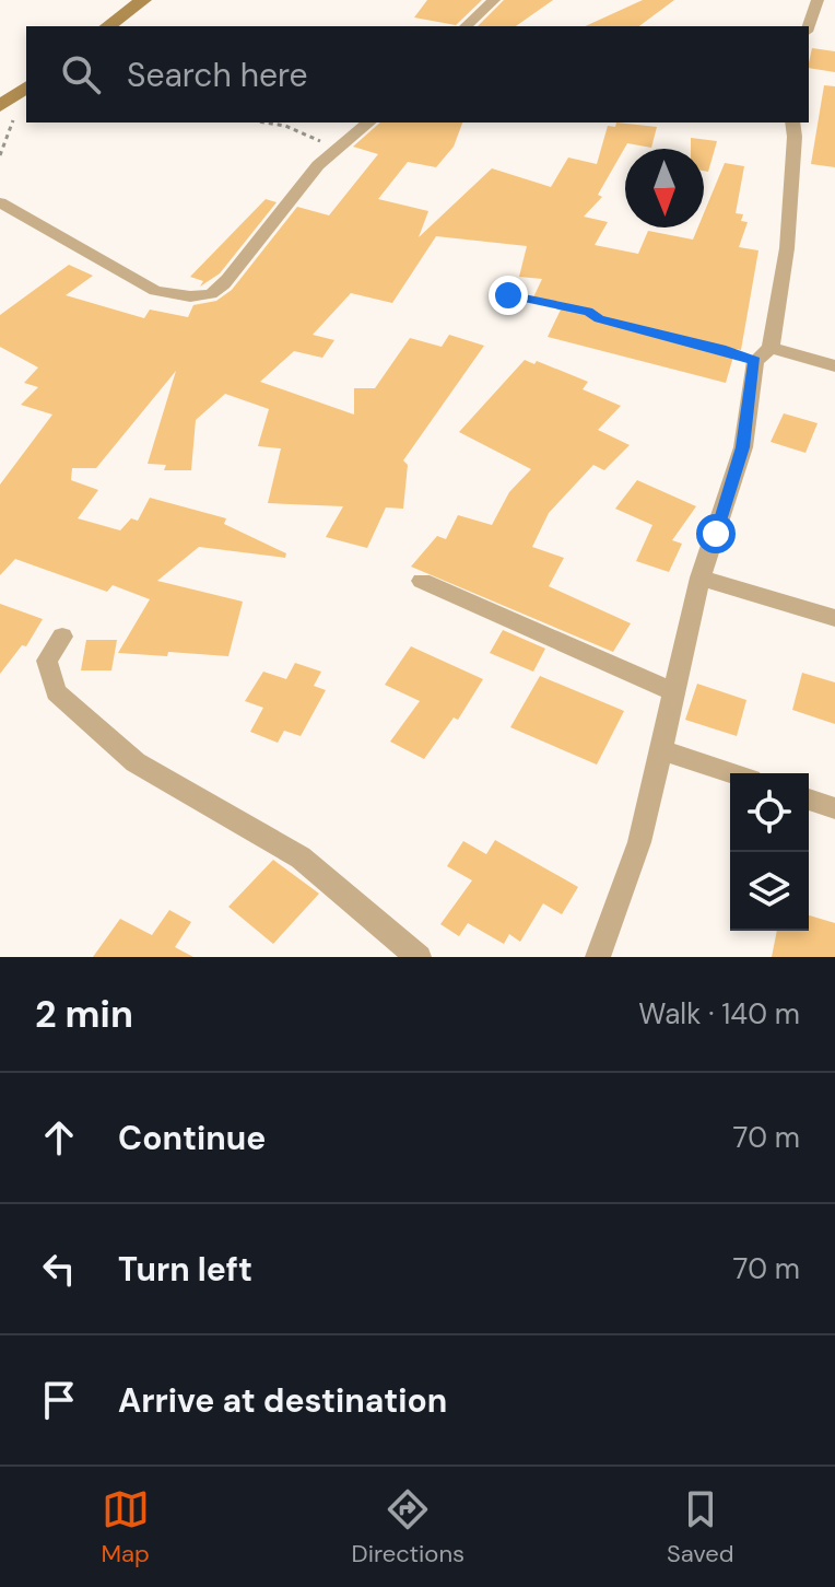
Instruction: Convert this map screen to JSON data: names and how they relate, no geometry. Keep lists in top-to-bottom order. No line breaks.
{"north":"bottom","page":{"search":"Search here","heading":["2 min","Walk · 140 m"],"list":[["Continue","70 m"],["Turn left","70 m"],"Arrive at destination"],"nav":["Map","Directions","Saved"]}}
